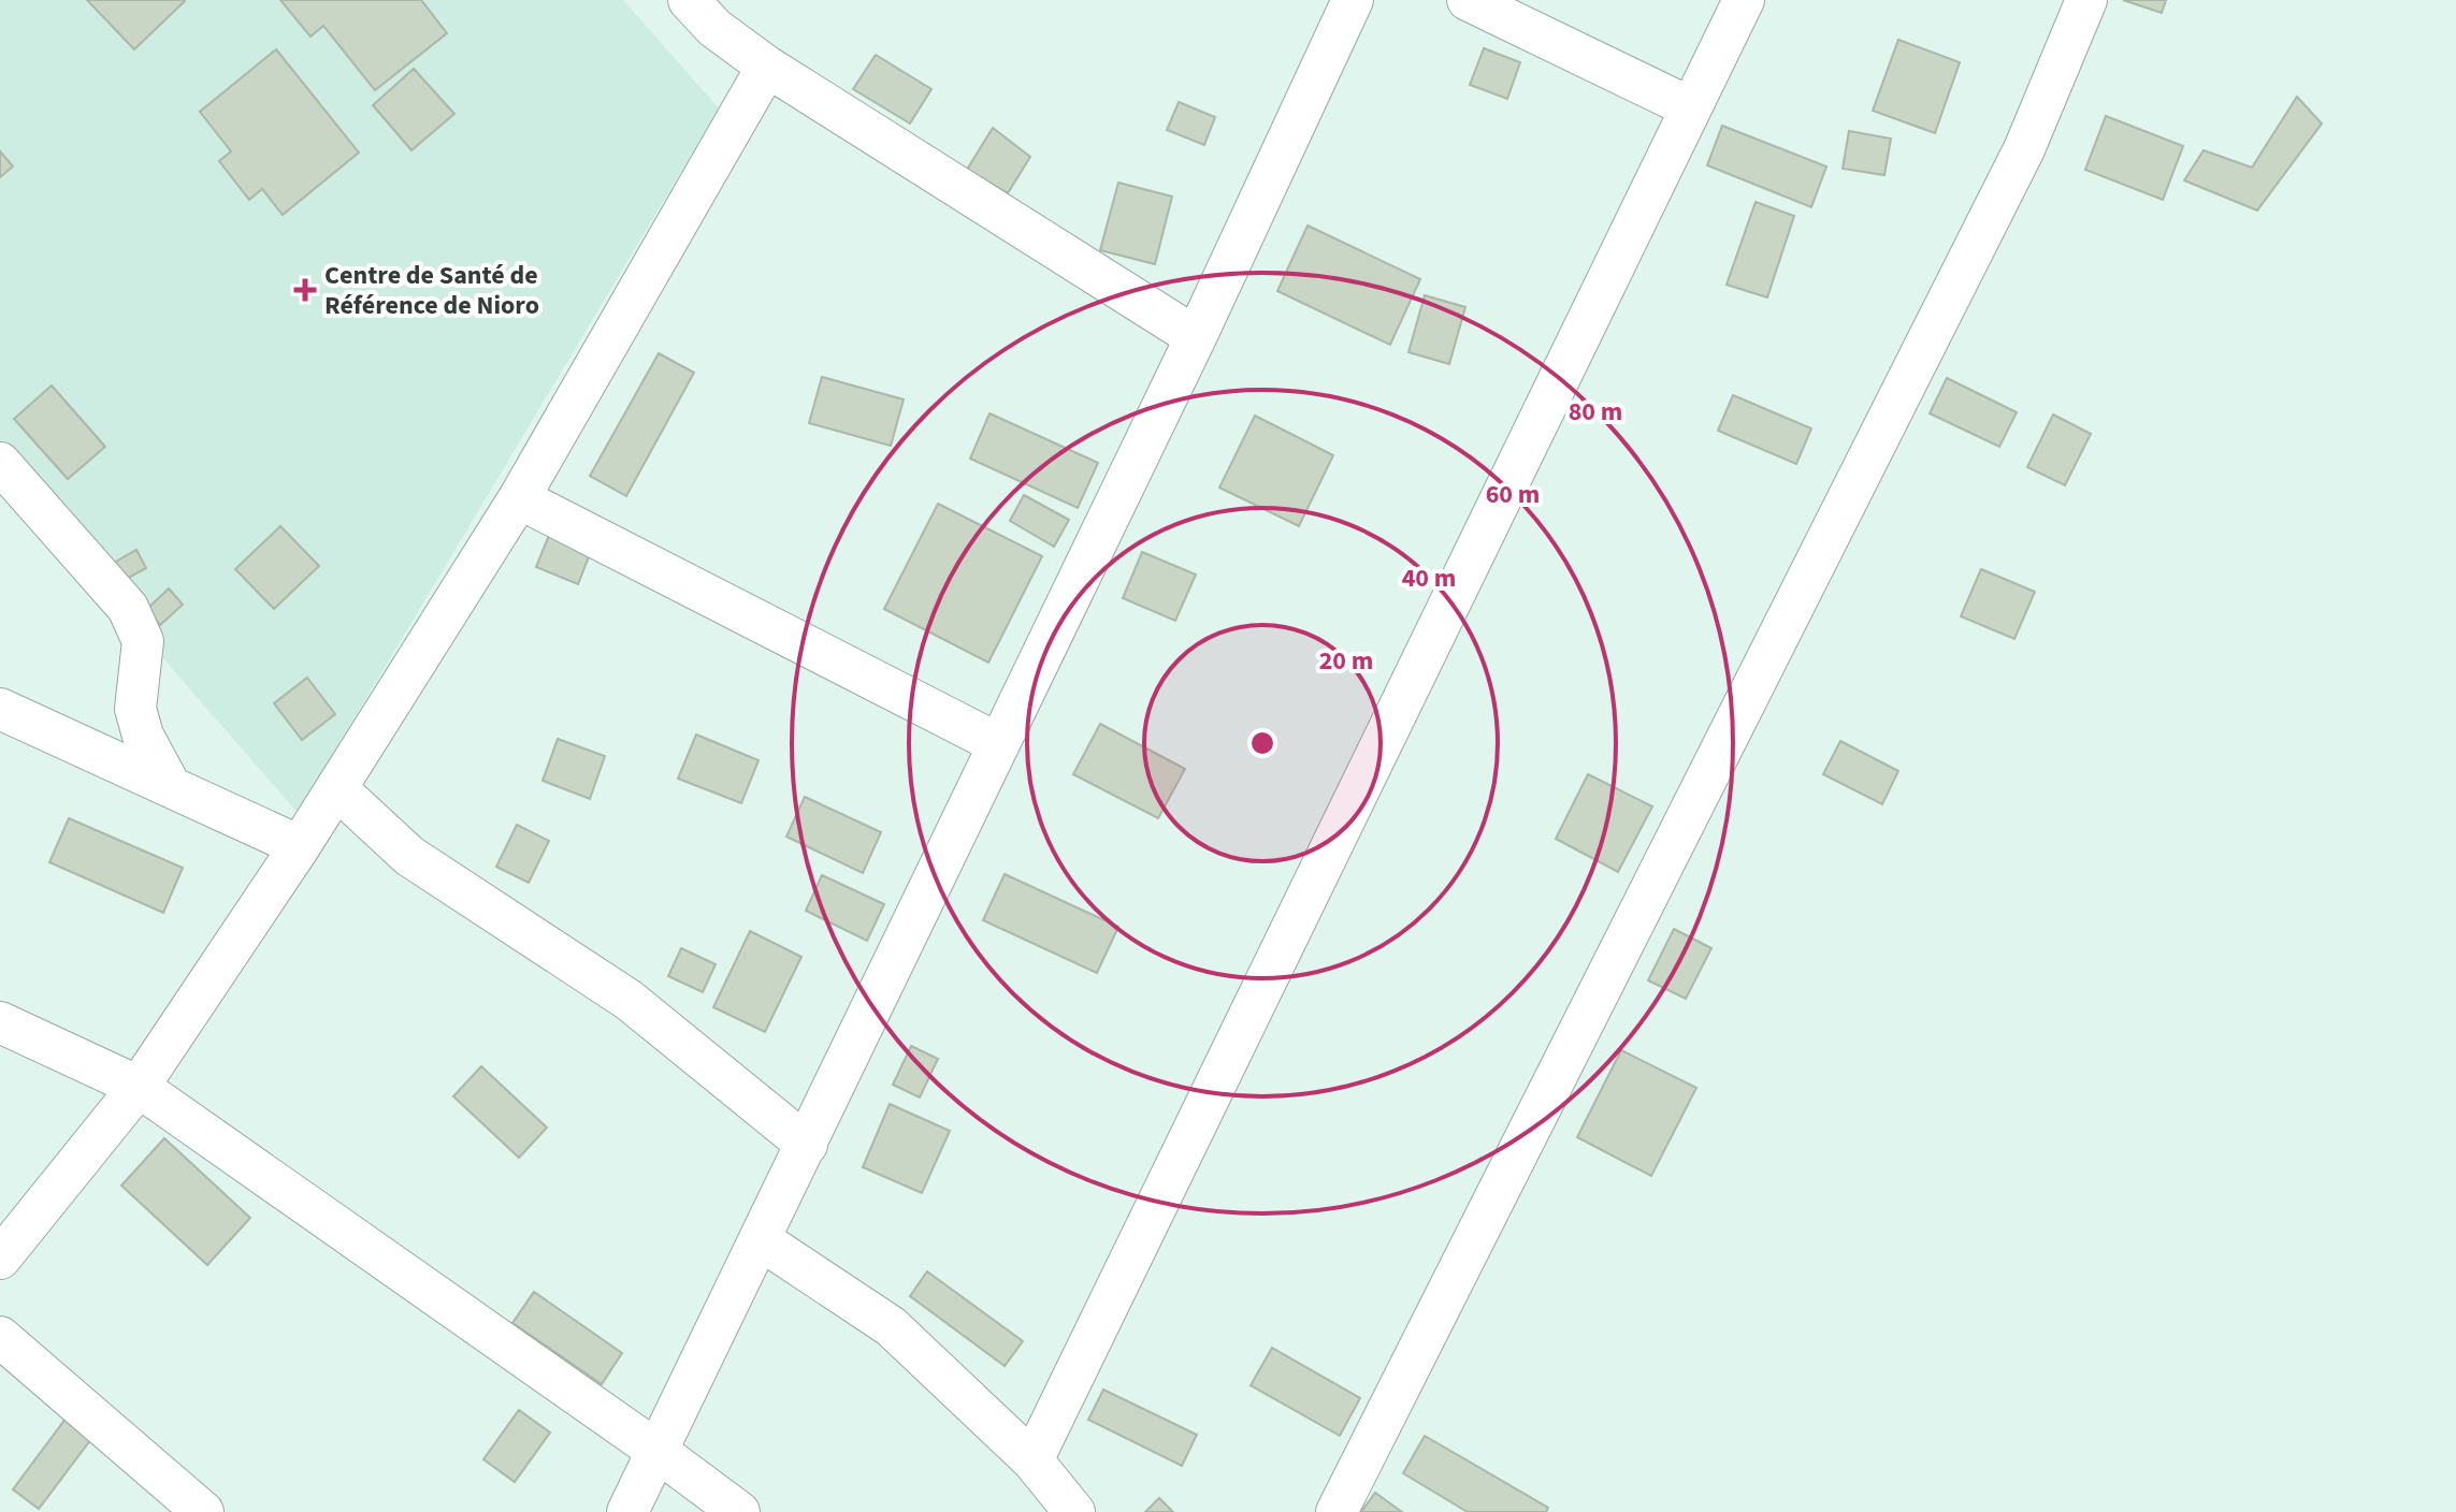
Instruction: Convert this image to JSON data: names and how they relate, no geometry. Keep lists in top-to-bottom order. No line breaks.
{"places":{"health":["Centre de Santé de Référence de Nioro"]},"rings":["80 m","60 m","40 m","20 m"]}
